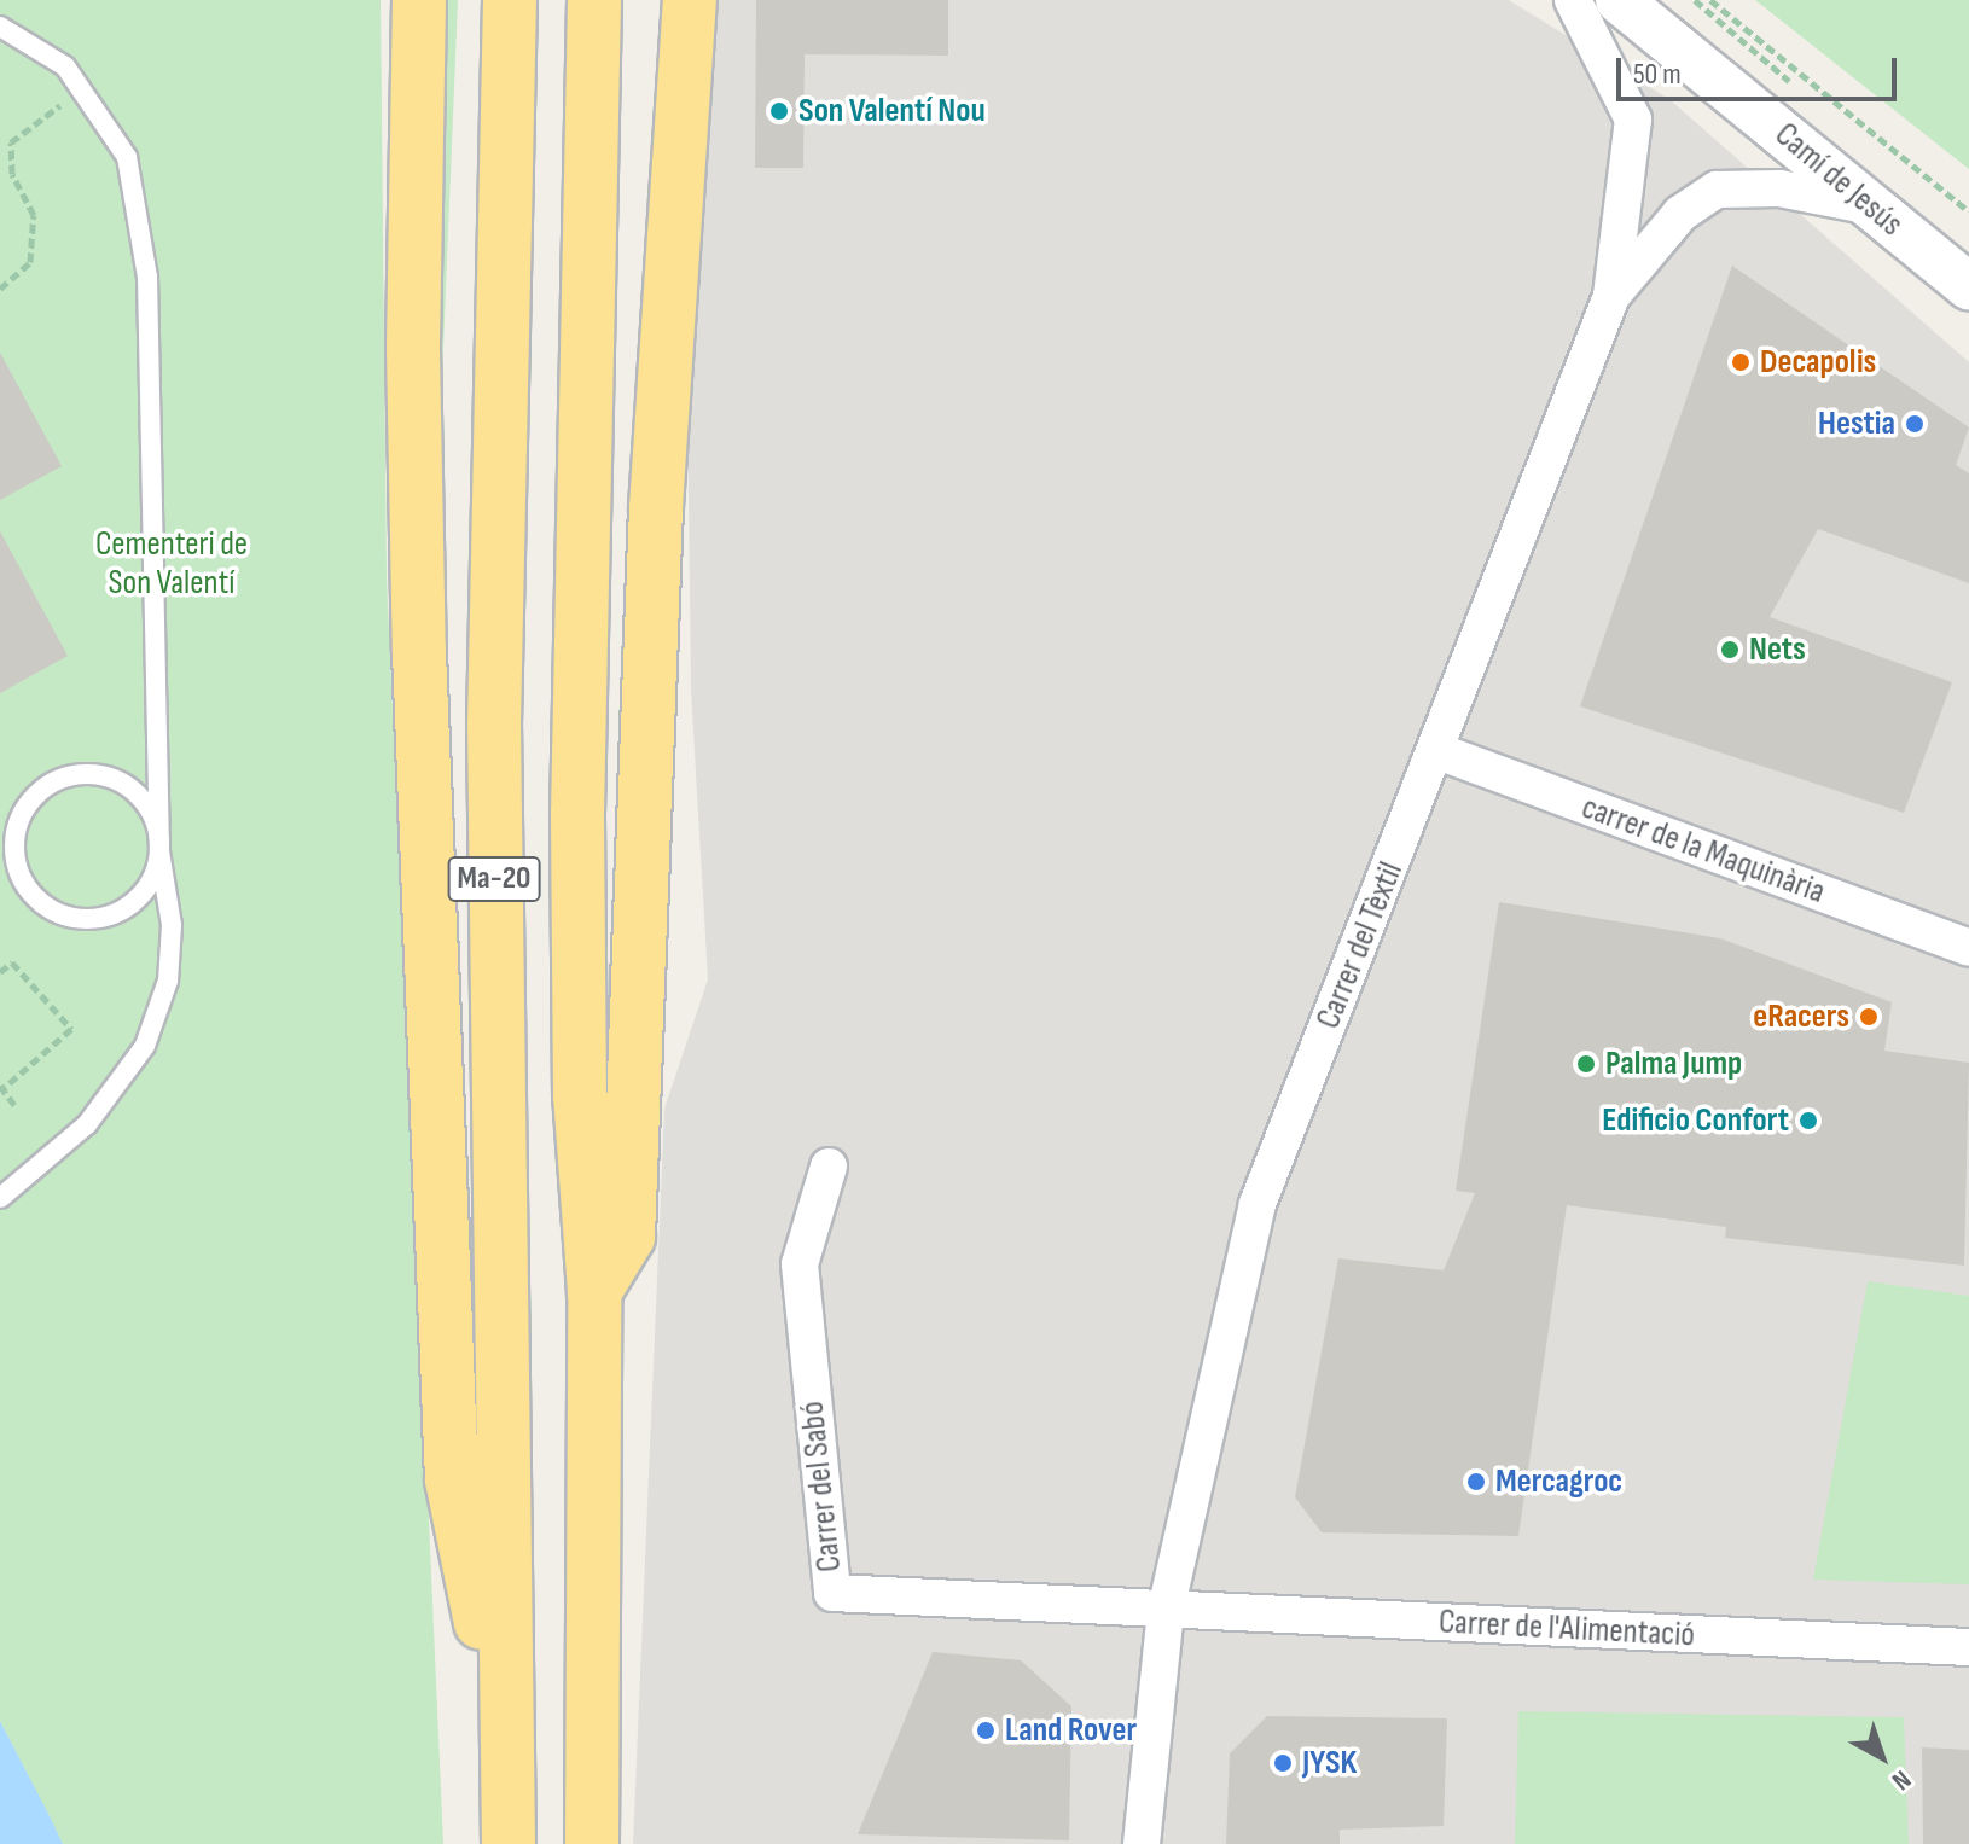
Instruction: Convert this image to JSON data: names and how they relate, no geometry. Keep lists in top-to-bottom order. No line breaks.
{"streets":{"highway":["Ma-20"],"street":["Camí de Jesús","carrer de la Maquinària","Carrer del Tèxtil","Carrer del Sabó","Carrer de l'Alimentació"]},"crossings":[["carrer de la Maquinària","Carrer del Tèxtil"],["Carrer del Tèxtil","Carrer del Sabó"],["Carrer del Tèxtil","Carrer de l'Alimentació"],["Carrer del Sabó","Carrer de l'Alimentació"]],"parks":["Cementeri de Son Valentí"],"places":["Son Valentí Nou","Decapolis","Hestia","Nets","eRacers","Palma Jump","Edificio Confort","Mercagroc","Land Rover","JYSK"],"scale_bar":"50 m","north":"bottom right"}
